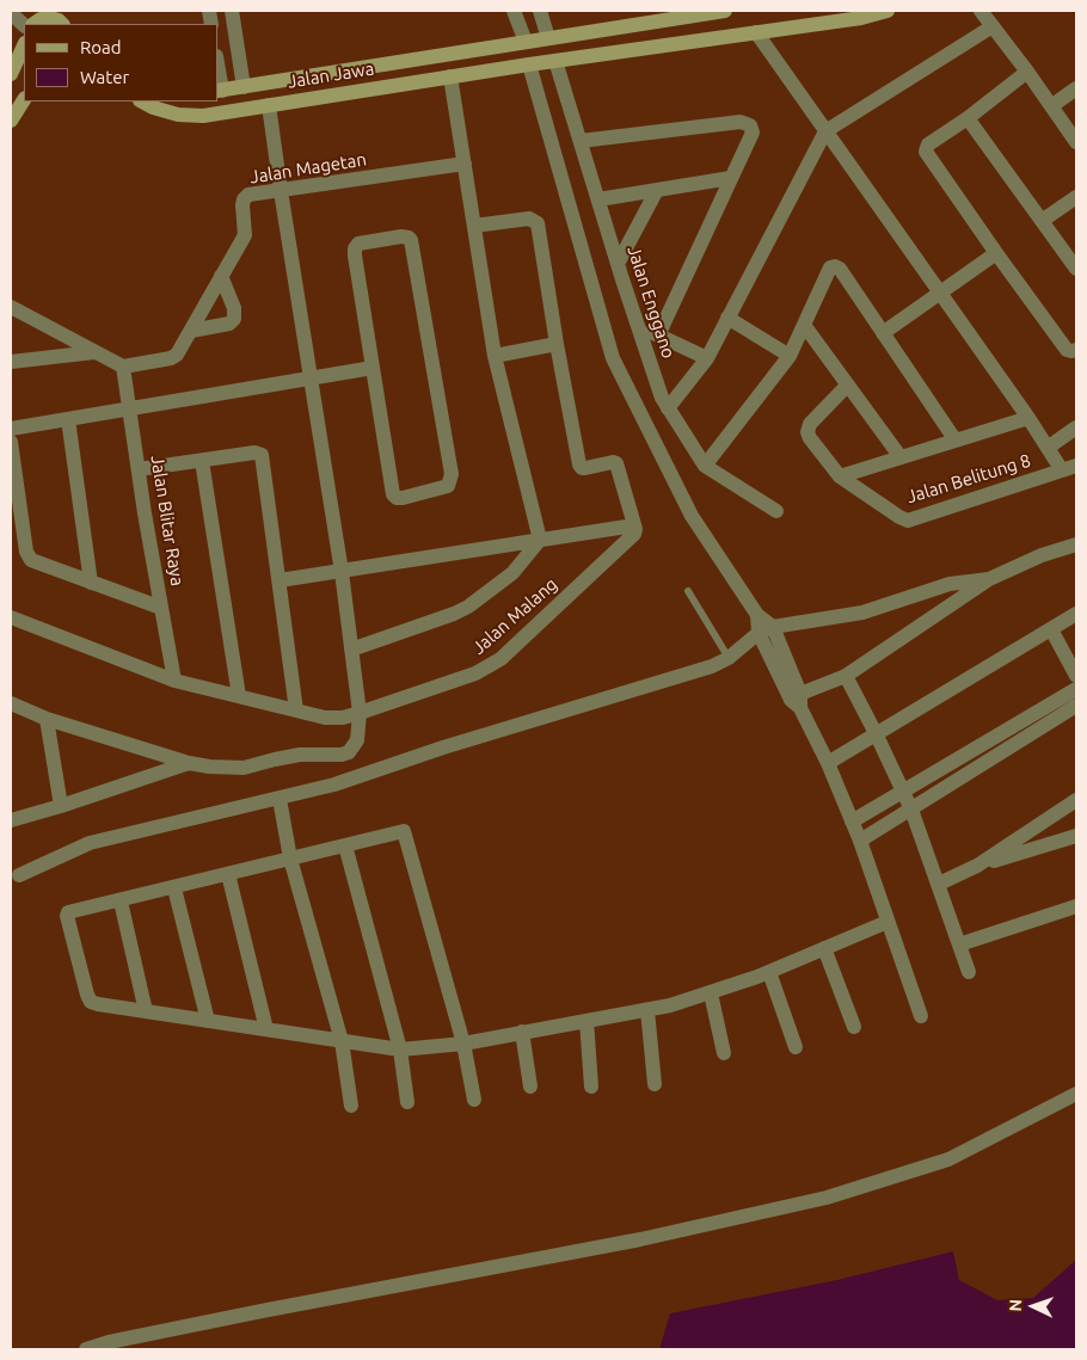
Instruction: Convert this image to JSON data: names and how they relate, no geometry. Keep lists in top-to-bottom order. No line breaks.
{"streets":{"main road":["Jalan Jawa"],"street":["Jalan Magetan","Jalan Enggano","Jalan Belitung 8","Jalan Blitar Raya","Jalan Malang"]},"crossings":[["Jalan Jawa","Jalan Enggano"],["Jalan Magetan","Jalan Blitar Raya"],["Jalan Blitar Raya","Jalan Malang"]],"legend":["Road","Water"],"north":"left"}
